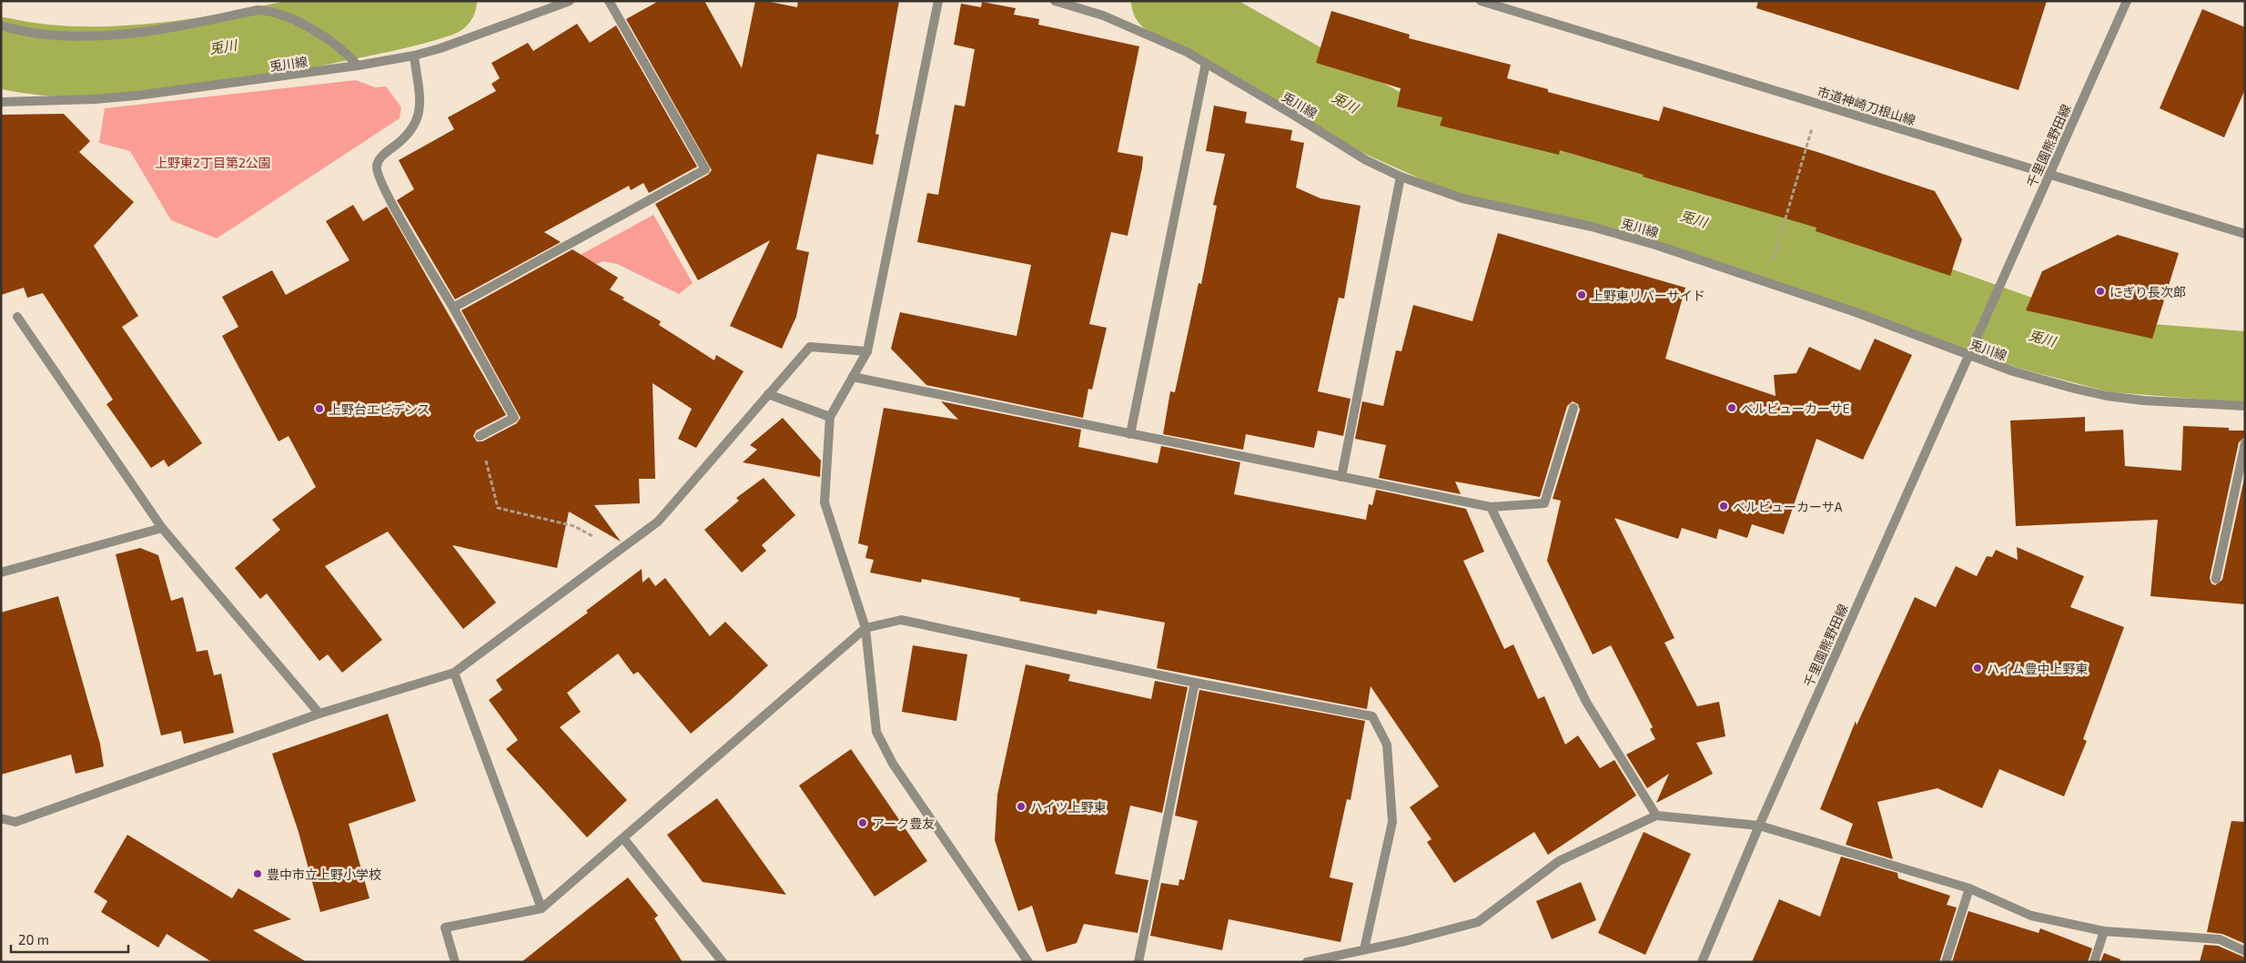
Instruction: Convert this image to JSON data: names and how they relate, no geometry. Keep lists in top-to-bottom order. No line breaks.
{"streets":{"street":["兎川線","市道神崎刀根山線","千里園熊野田線"]},"crossings":[["兎川線","千里園熊野田線"],["市道神崎刀根山線","千里園熊野田線"]],"water":["兎川"],"parks":["上野東2丁目第2公園"],"places":["にぎり長次郎","上野東リバーサイド","ベルビューカーサE","上野台エビデンス","ベルビューカーサA","ハイム豊中上野東","ハイツ上野東","アーク豊友","豊中市立上野小学校"],"scale_bar":"20 m"}
